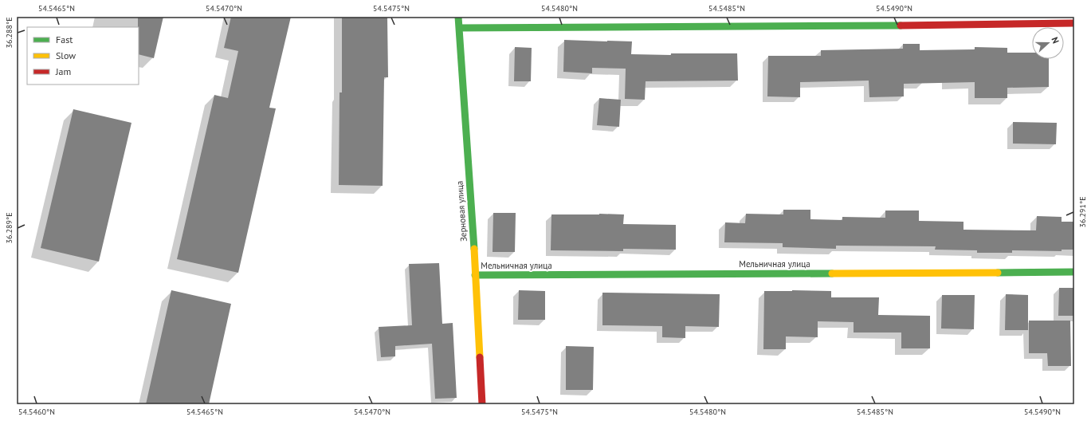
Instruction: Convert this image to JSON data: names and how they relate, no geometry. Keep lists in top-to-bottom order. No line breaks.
{"streets":{"street":["Зерновая улица","Мельничная улица"]},"crossings":[["Зерновая улица","Мельничная улица"]],"legend":["Fast","Slow","Jam"],"north":"right","coordinates":["54.5465°N","54.5470°N","54.5475°N","54.5480°N","54.5485°N","54.5490°N","36.288°E","36.291°E","36.289°E","54.5460°N"]}
